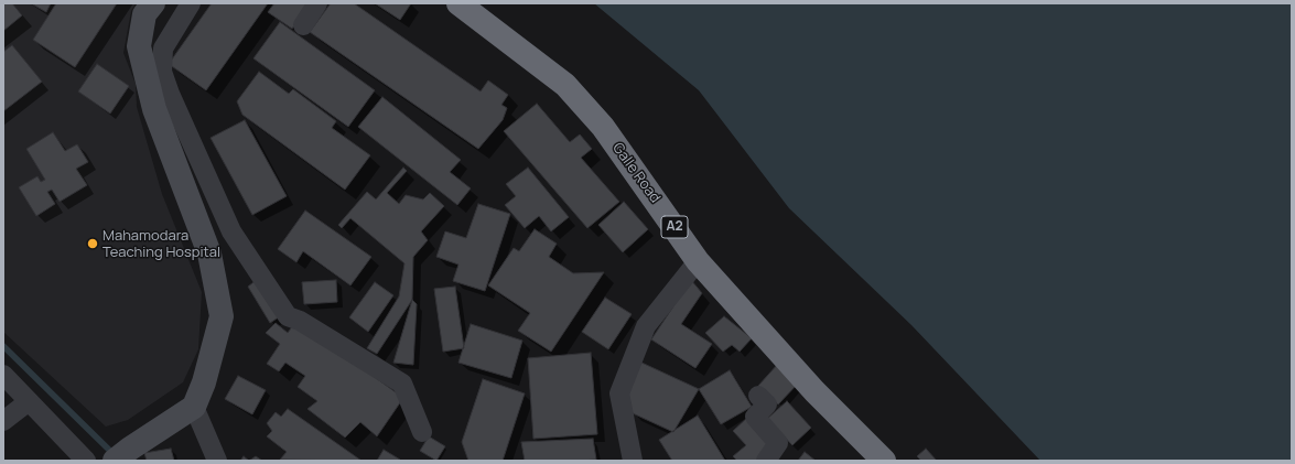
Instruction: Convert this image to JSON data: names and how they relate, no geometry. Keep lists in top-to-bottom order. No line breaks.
{"streets":{"highway":["Galle Road","A2"]},"places":["Mahamodara Teaching Hospital"]}
